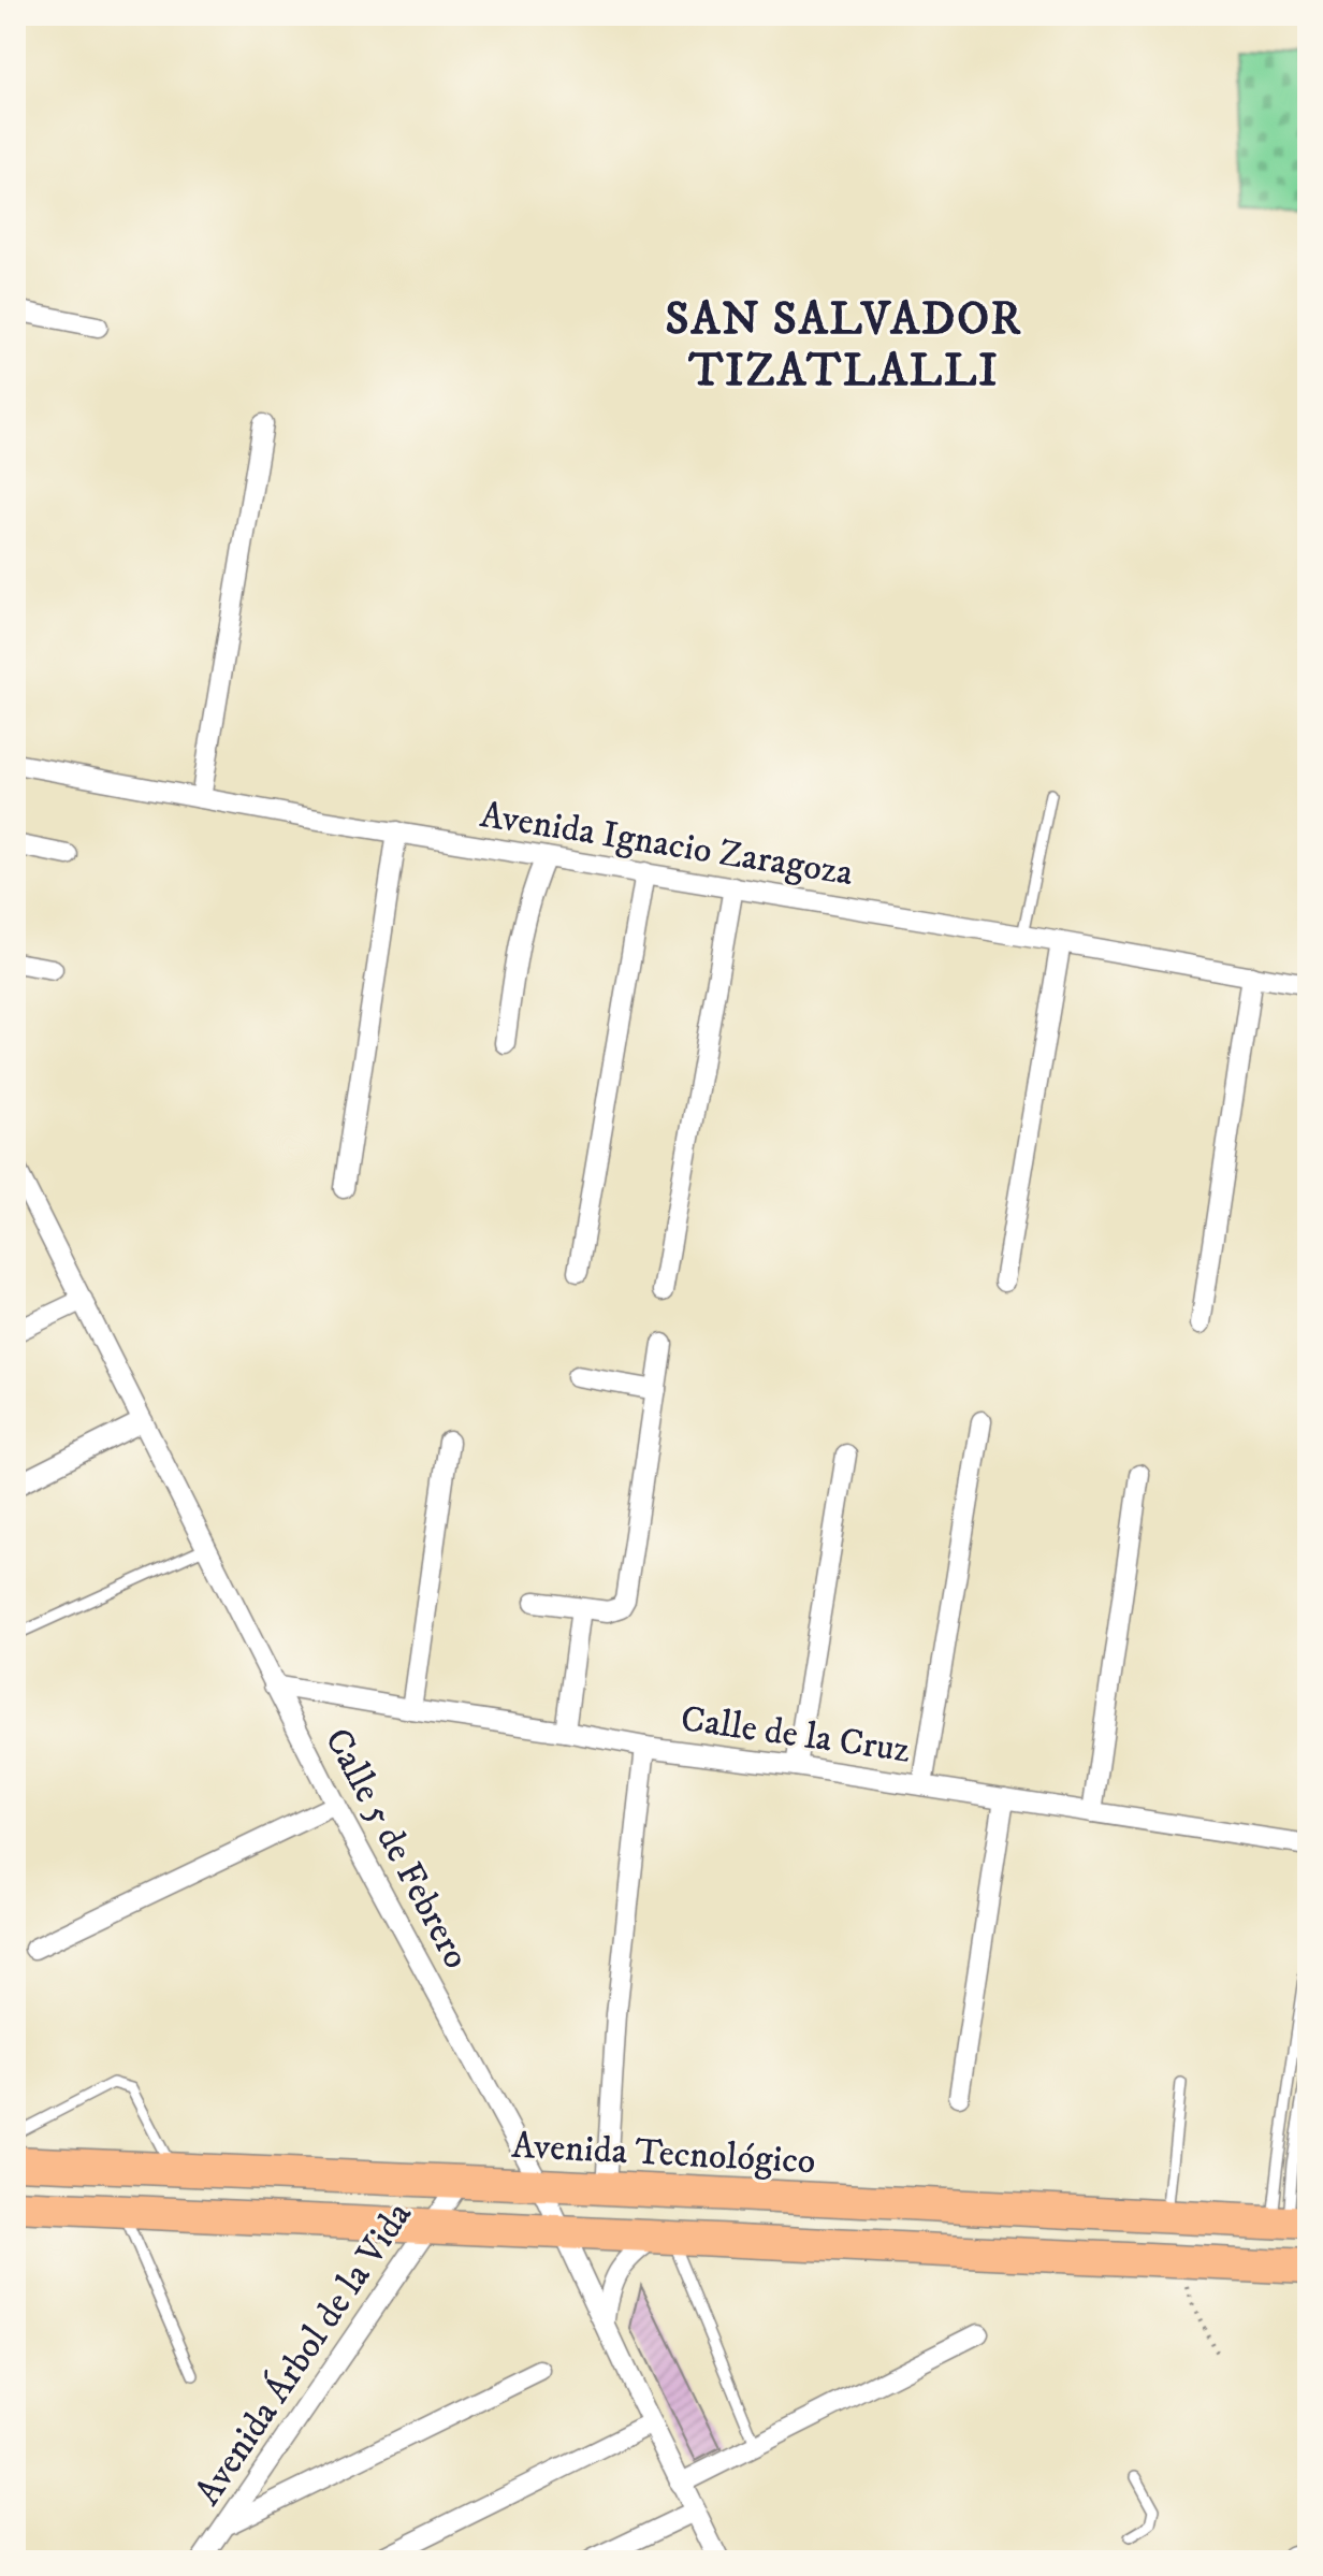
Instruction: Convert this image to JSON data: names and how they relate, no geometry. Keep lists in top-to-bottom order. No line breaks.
{"streets":{"main road":["Avenida Tecnológico"],"street":["Avenida Ignacio Zaragoza","Calle de la Cruz","Calle 5 de Febrero","Avenida Árbol de la Vida"]},"crossings":[["Calle de la Cruz","Calle 5 de Febrero"],["Calle 5 de Febrero","Avenida Tecnológico"],["Avenida Tecnológico","Avenida Árbol de la Vida"]],"districts":["SAN SALVADOR TIZATLALLI"]}
